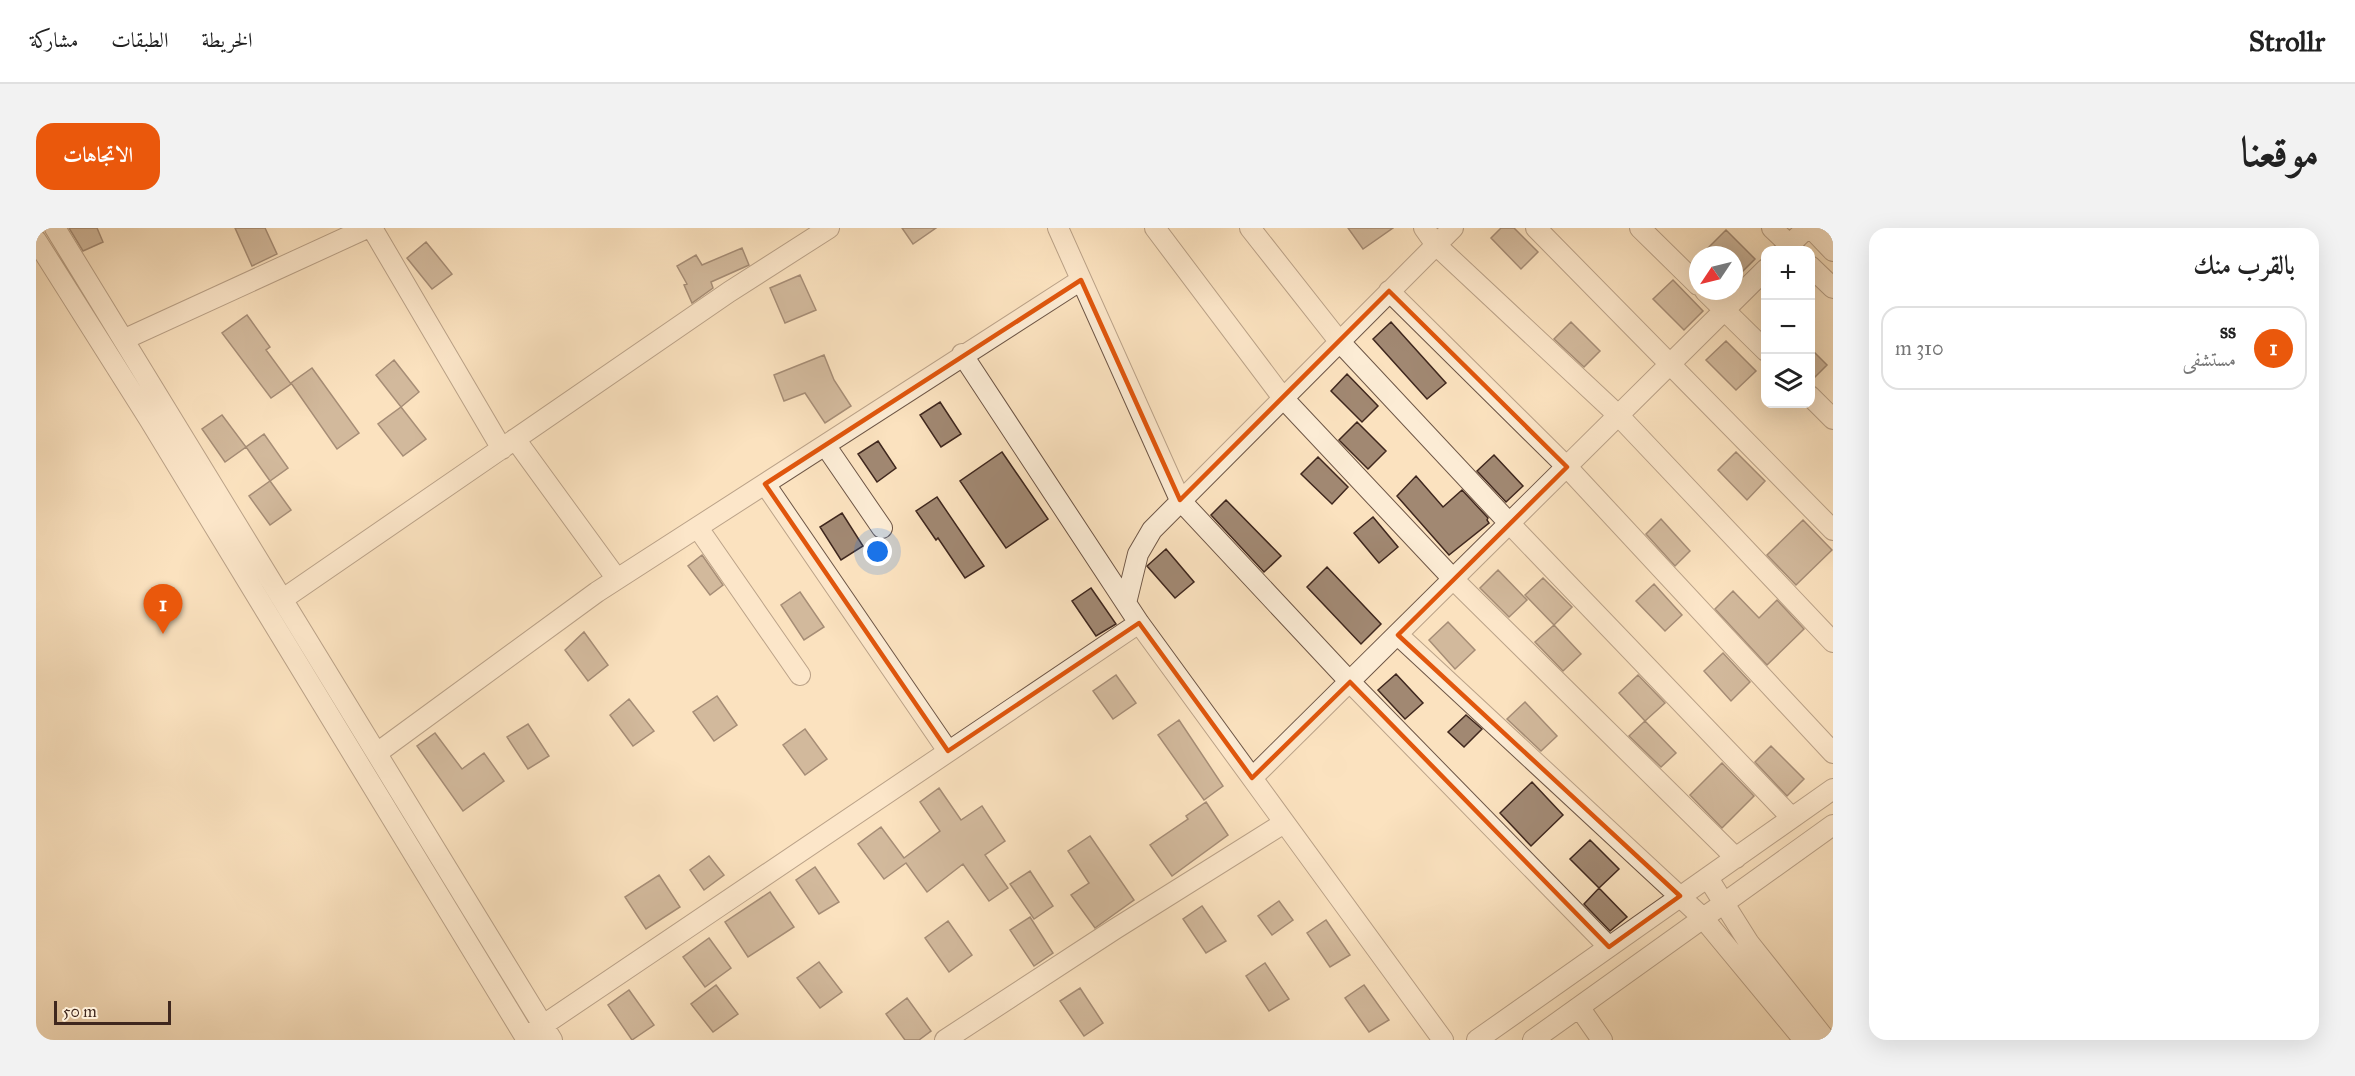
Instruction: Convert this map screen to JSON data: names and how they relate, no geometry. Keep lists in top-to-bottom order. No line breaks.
{"scale_bar":"50 m","north":"bottom left","page":{"header":"Strollr","nav":["الخريطة","الطبقات","مشاركة"],"title":"موقعنا","buttons":"الاتجاهات","heading":"بالقرب منك","map_buttons":["+","−"],"list":[{"mark":"1","name":"ss","note":"مستشفى","value":"310 m"}],"pins":"1","scale":"50 m"}}
